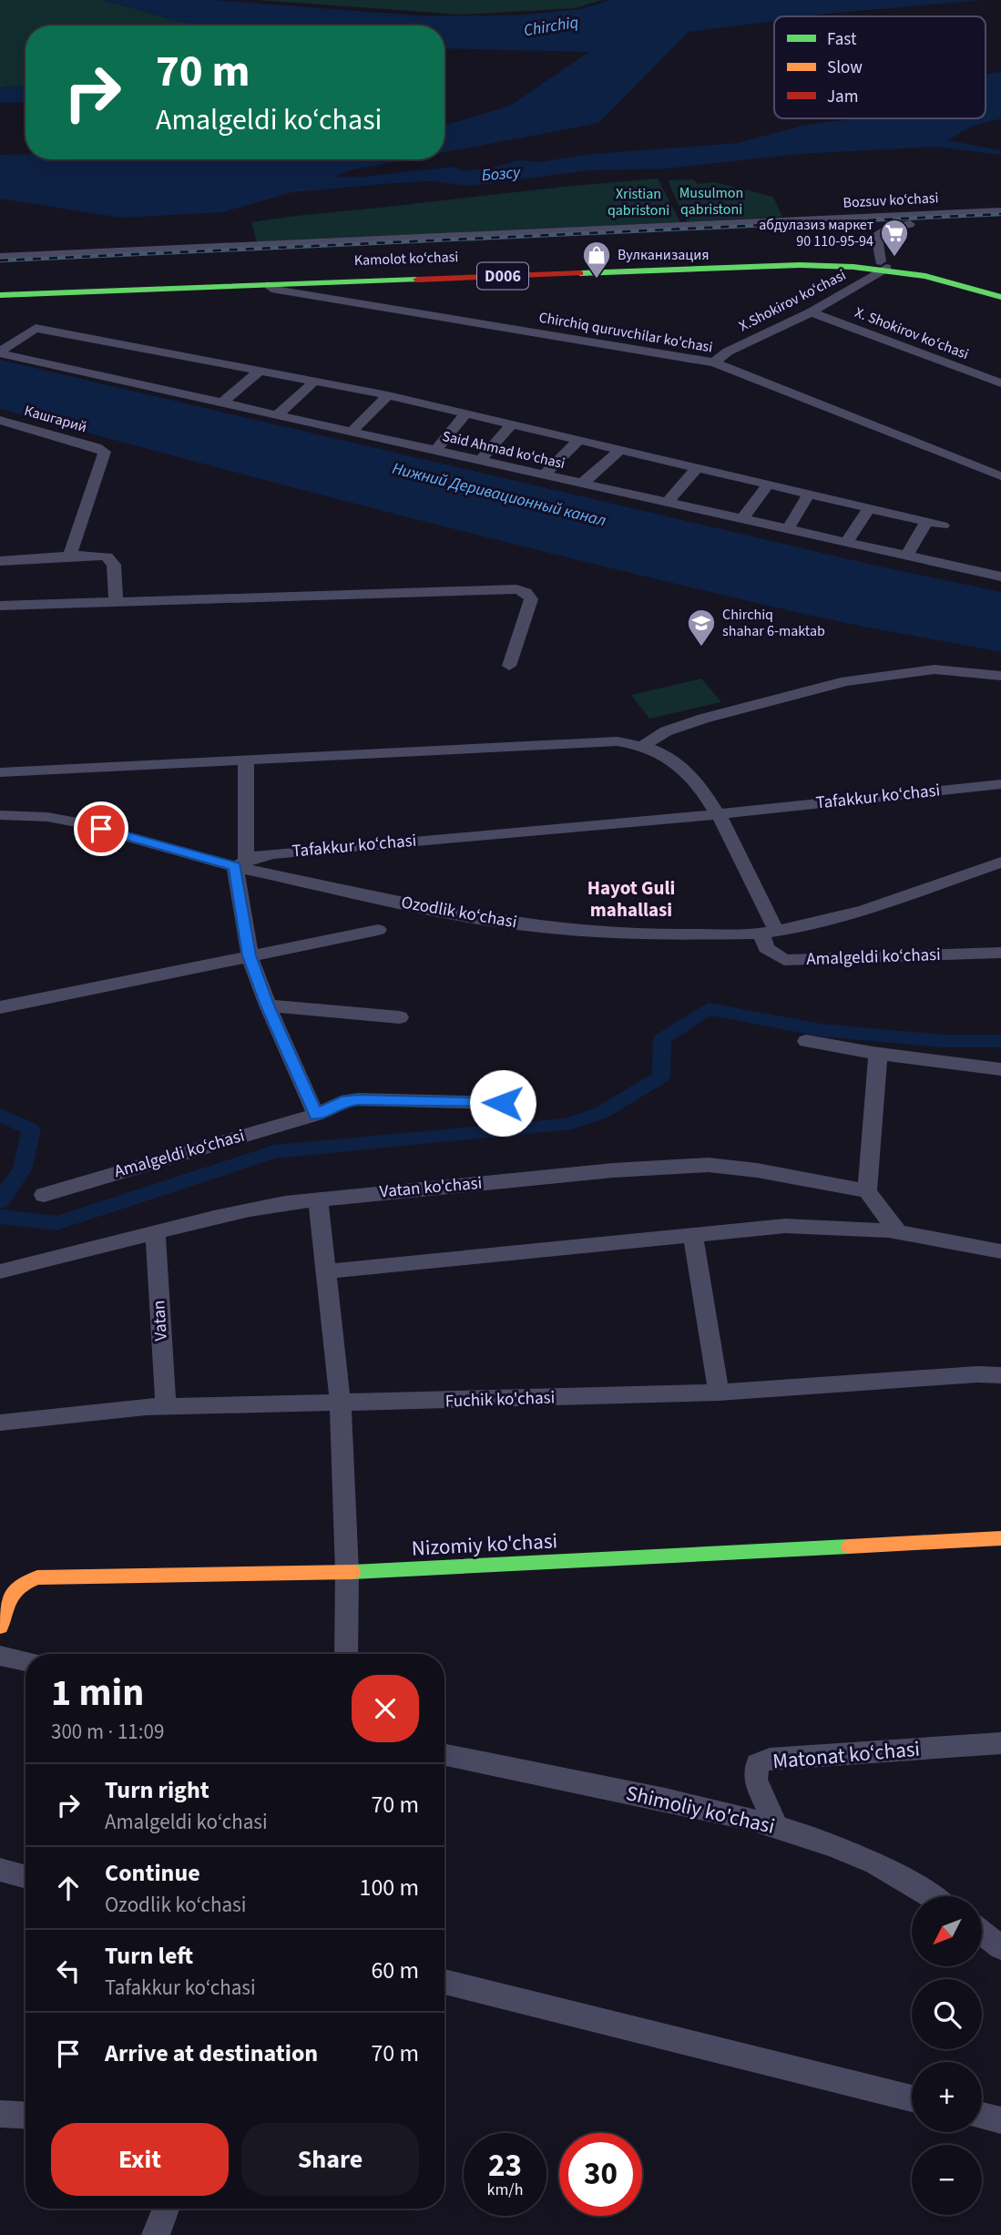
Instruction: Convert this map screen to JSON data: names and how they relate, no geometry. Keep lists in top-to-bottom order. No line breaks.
{"streets":{"main road":["Kamolot ko‘chasi","D006","Nizomiy ko'chasi"],"street":["Bozsuv ko‘chasi","X.Shokirov ko‘chasi","Chirchiq quruvchilar ko'chasi","X. Shokirov ko‘chasi","Кашгарий","Said Ahmad ko‘chasi","Tafakkur ko‘chasi","Ozodlik ko‘chasi","Amalgeldi ko‘chasi","Vatan ko'chasi","Vatan","Fuchik ko'chasi","Matonat ko‘chasi","Shimoliy ko'chasi"]},"crossings":[["Kamolot ko‘chasi","D006"],["Kamolot ko‘chasi","X.Shokirov ko‘chasi"],["D006","X.Shokirov ko‘chasi"],["D006","Chirchiq quruvchilar ko'chasi"],["X.Shokirov ko‘chasi","Chirchiq quruvchilar ko'chasi"],["X.Shokirov ko‘chasi","X. Shokirov ko‘chasi"],["Tafakkur ko‘chasi","Ozodlik ko‘chasi"],["Ozodlik ko‘chasi","Amalgeldi ko‘chasi"],["Vatan ko'chasi","Vatan"],["Vatan","Fuchik ko'chasi"],["Matonat ko‘chasi","Shimoliy ko'chasi"]],"districts":["Hayot Guli mahallasi"],"water":["Chirchiq","Бозсу","Нижний Деривационный канал"],"parks":["Musulmon qabristoni","Xristian qabristoni"],"places":{"supermarket":["абдулазиз маркет 90 110-95-94"],"shop":["Вулканизация"],"school or university":["Chirchiq shahar 6-maktab"]},"legend":["Fast","Slow","Jam"],"north":"bottom left","page":{"turn":["70 m","Amalgeldi ko‘chasi"],"heading":["1 min","300 m · 11:09"],"list":[{"name":"Turn right","note":"Amalgeldi ko‘chasi","value":"70 m"},{"name":"Continue","note":"Ozodlik ko‘chasi","value":"100 m"},{"name":"Turn left","note":"Tafakkur ko‘chasi","value":"60 m"},{"name":"Arrive at destination","value":"70 m"}],"map_buttons":["+","−"],"buttons":["Exit","Share"],"speed":"23 km/h","limit":"30"}}
